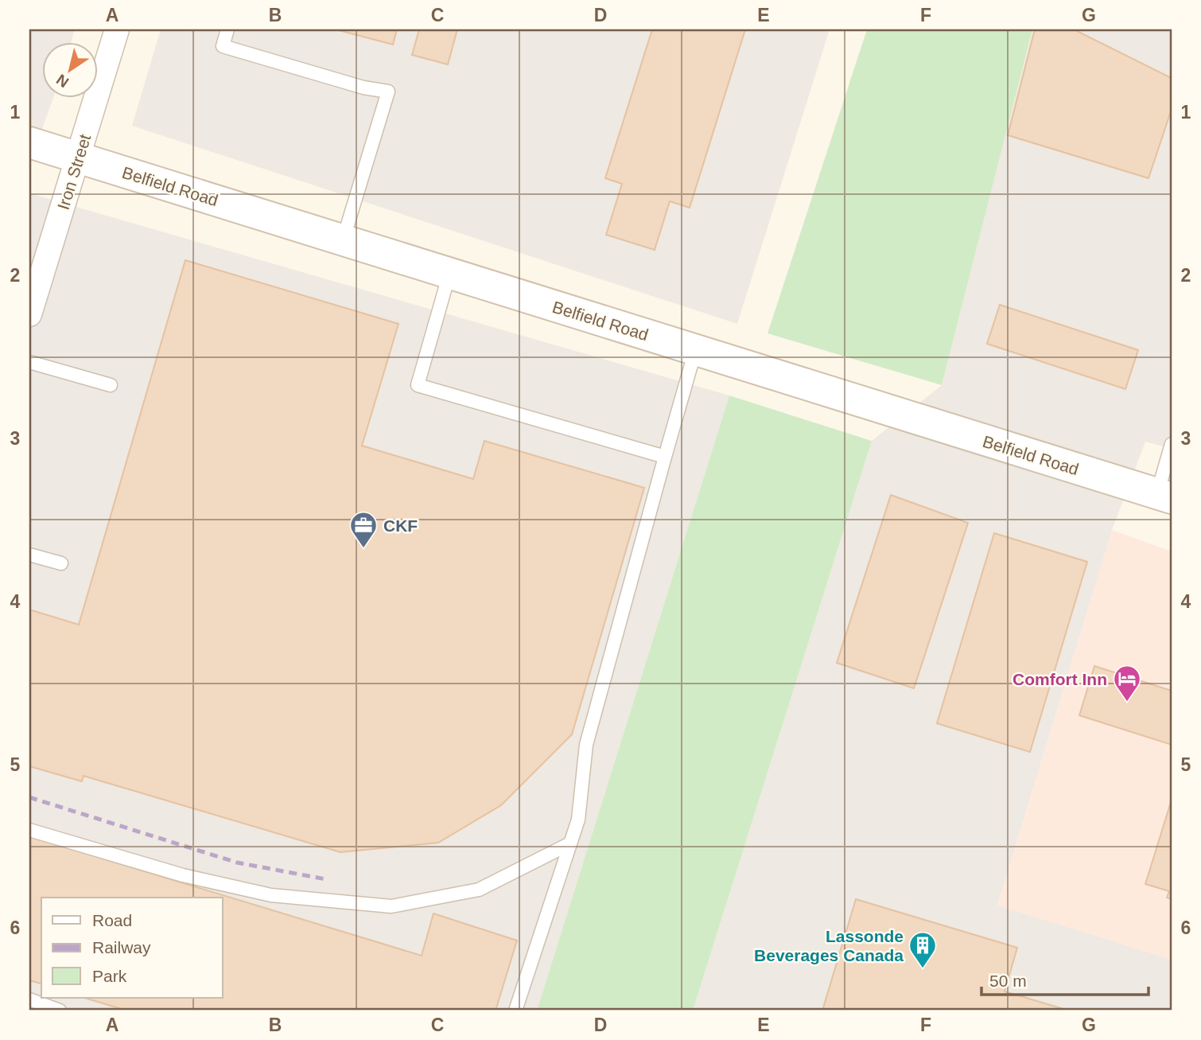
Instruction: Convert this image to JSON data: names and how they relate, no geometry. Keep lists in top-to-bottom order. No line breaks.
{"streets":{"main road":["Belfield Road"],"street":["Iron Street"]},"crossings":[["Iron Street","Belfield Road"]],"places":{"office":["CKF"],"hotel":["Comfort Inn"],"building":["Lassonde Beverages Canada"]},"legend":["Road","Railway","Park"],"scale_bar":"50 m","north":"bottom left","grid":{"columns":["A","B","C","D","E","F","G"],"rows":["1","2","3","4","5","6"]}}
